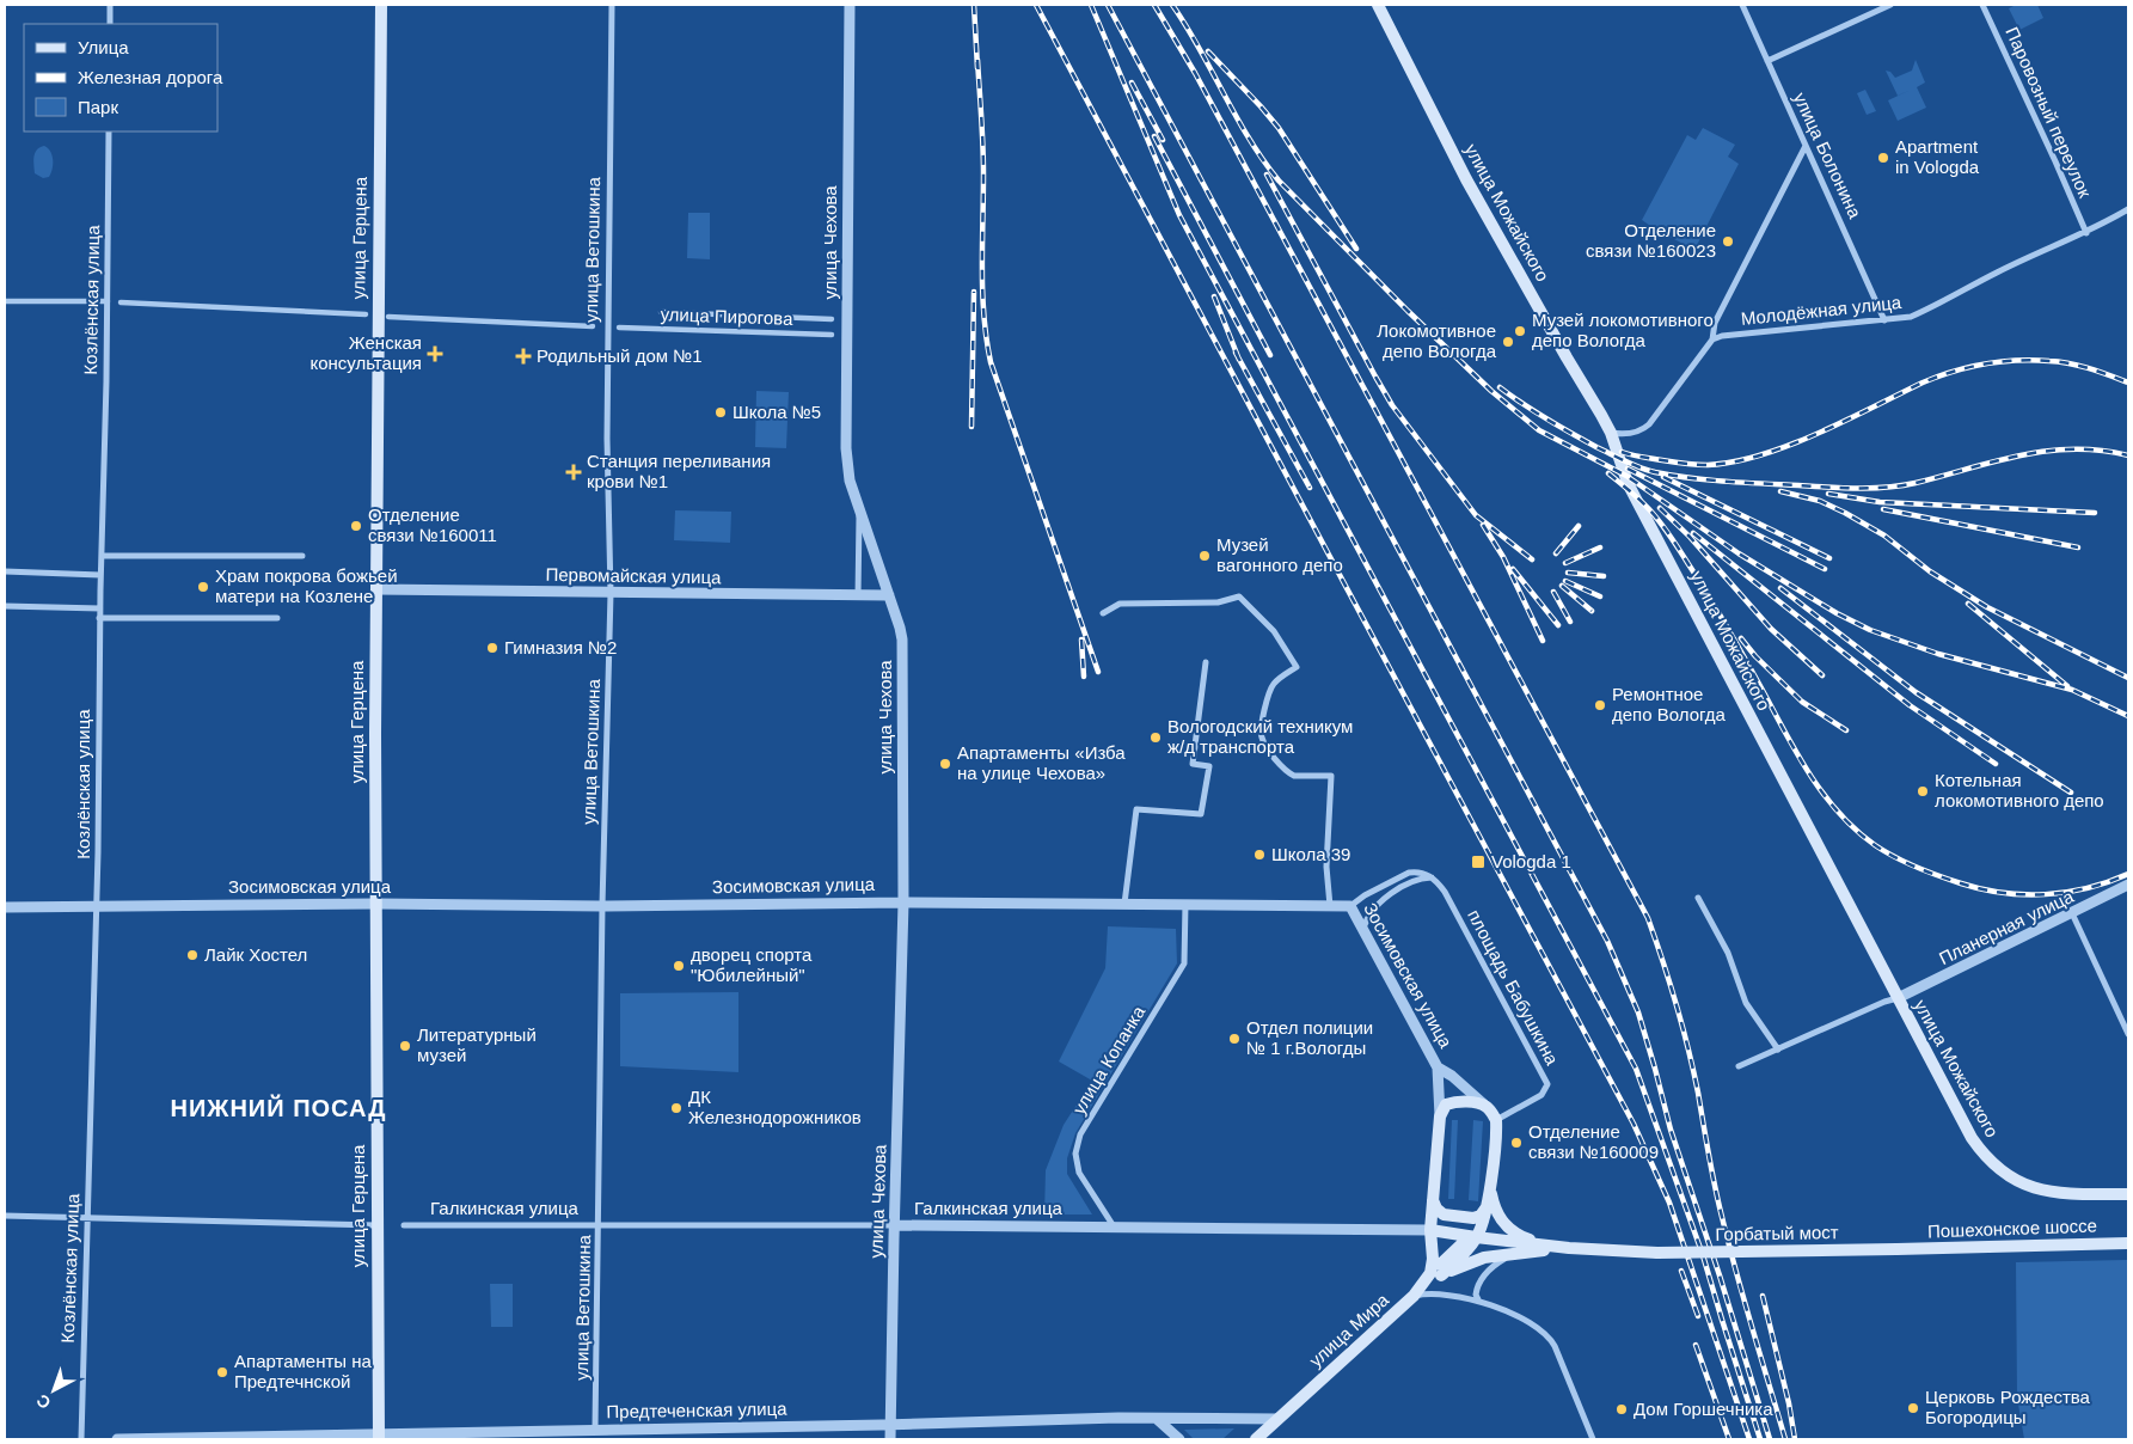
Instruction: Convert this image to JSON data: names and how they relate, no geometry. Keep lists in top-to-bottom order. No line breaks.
{"streets":{"main road":["улица Можайского","улица Герцена","Зосимовская улица","Пошехонское шоссе","Горбатый мост","улица Мира"],"street":["Паровозный переулок","улица Болонина","улица Чехова","улица Ветошкина","Козлёнская улица","Молодёжная улица","улица Пирогова","Первомайская улица","Планерная улица","площадь Бабушкина","улица Копанка","Галкинская улица","Предтеченская улица"]},"crossings":[["Паровозный переулок","Молодёжная улица"],["улица Болонина","Молодёжная улица"],["улица Можайского","Планерная улица"],["улица Герцена","Первомайская улица"],["улица Герцена","Зосимовская улица"],["улица Герцена","Предтеченская улица"],["улица Чехова","Первомайская улица"],["улица Чехова","Зосимовская улица"],["улица Чехова","Галкинская улица"],["улица Чехова","Предтеченская улица"],["улица Ветошкина","Первомайская улица"],["улица Ветошкина","Зосимовская улица"],["улица Ветошкина","Галкинская улица"],["улица Ветошкина","Предтеченская улица"],["Козлёнская улица","Зосимовская улица"],["Зосимовская улица","улица Копанка"],["Зосимовская улица","Галкинская улица"],["Зосимовская улица","улица Мира"],["улица Копанка","Галкинская улица"],["Галкинская улица","улица Мира"],["Пошехонское шоссе","Горбатый мост"],["улица Мира","Предтеченская улица"]],"districts":["НИЖНИЙ ПОСАД"],"places":{"other":["Apartment in Vologda","Отделение связи №160023","Музей локомотивного депо Вологда","Локомотивное депо Вологда","Школа №5","Отделение связи №160011","Музей вагонного депо","Храм покрова божьей матери на Козлене","Гимназия №2","Ремонтное депо Вологда","Вологодский техникум ж/д транспорта","Апартаменты «Изба на улице Чехова»","Котельная локомотивного депо","Школа 39","Лайк Хостел","дворец спорта \"Юбилейный\"","Отдел полиции № 1 г.Вологды","Литературный музей","ДК Железнодорожников","Отделение связи №160009","Апартаменты на Предтечнской","Церковь Рождества Богородицы","Дом Горшечника"],"health":["Женская консультация","Родильный дом №1","Станция переливания крови №1"],"transit":["Vologda 1"]},"legend":["Улица","Железная дорога","Парк"],"north":"bottom left"}
